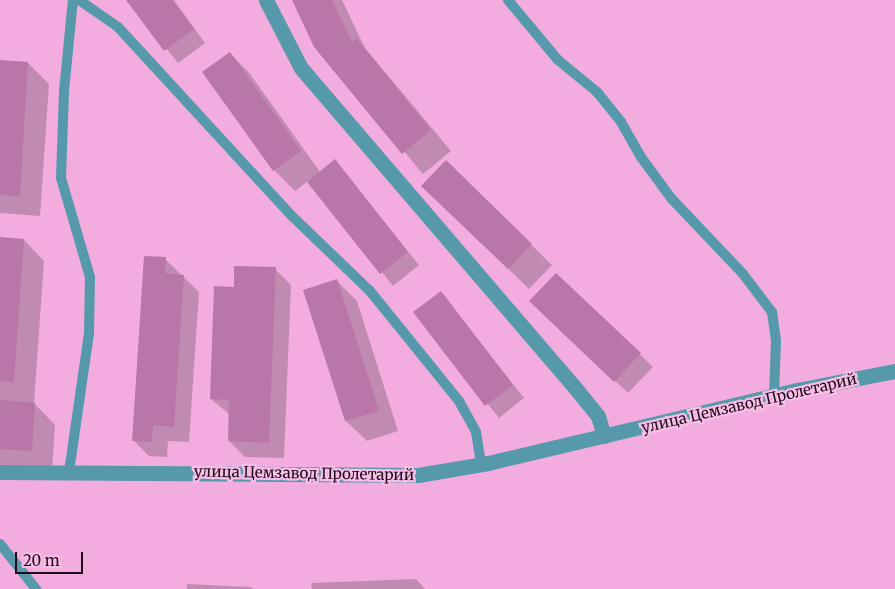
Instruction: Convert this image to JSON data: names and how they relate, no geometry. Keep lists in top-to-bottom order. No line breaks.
{"streets":{"street":["улица Цемзавод Пролетарий"]},"scale_bar":"20 m"}
